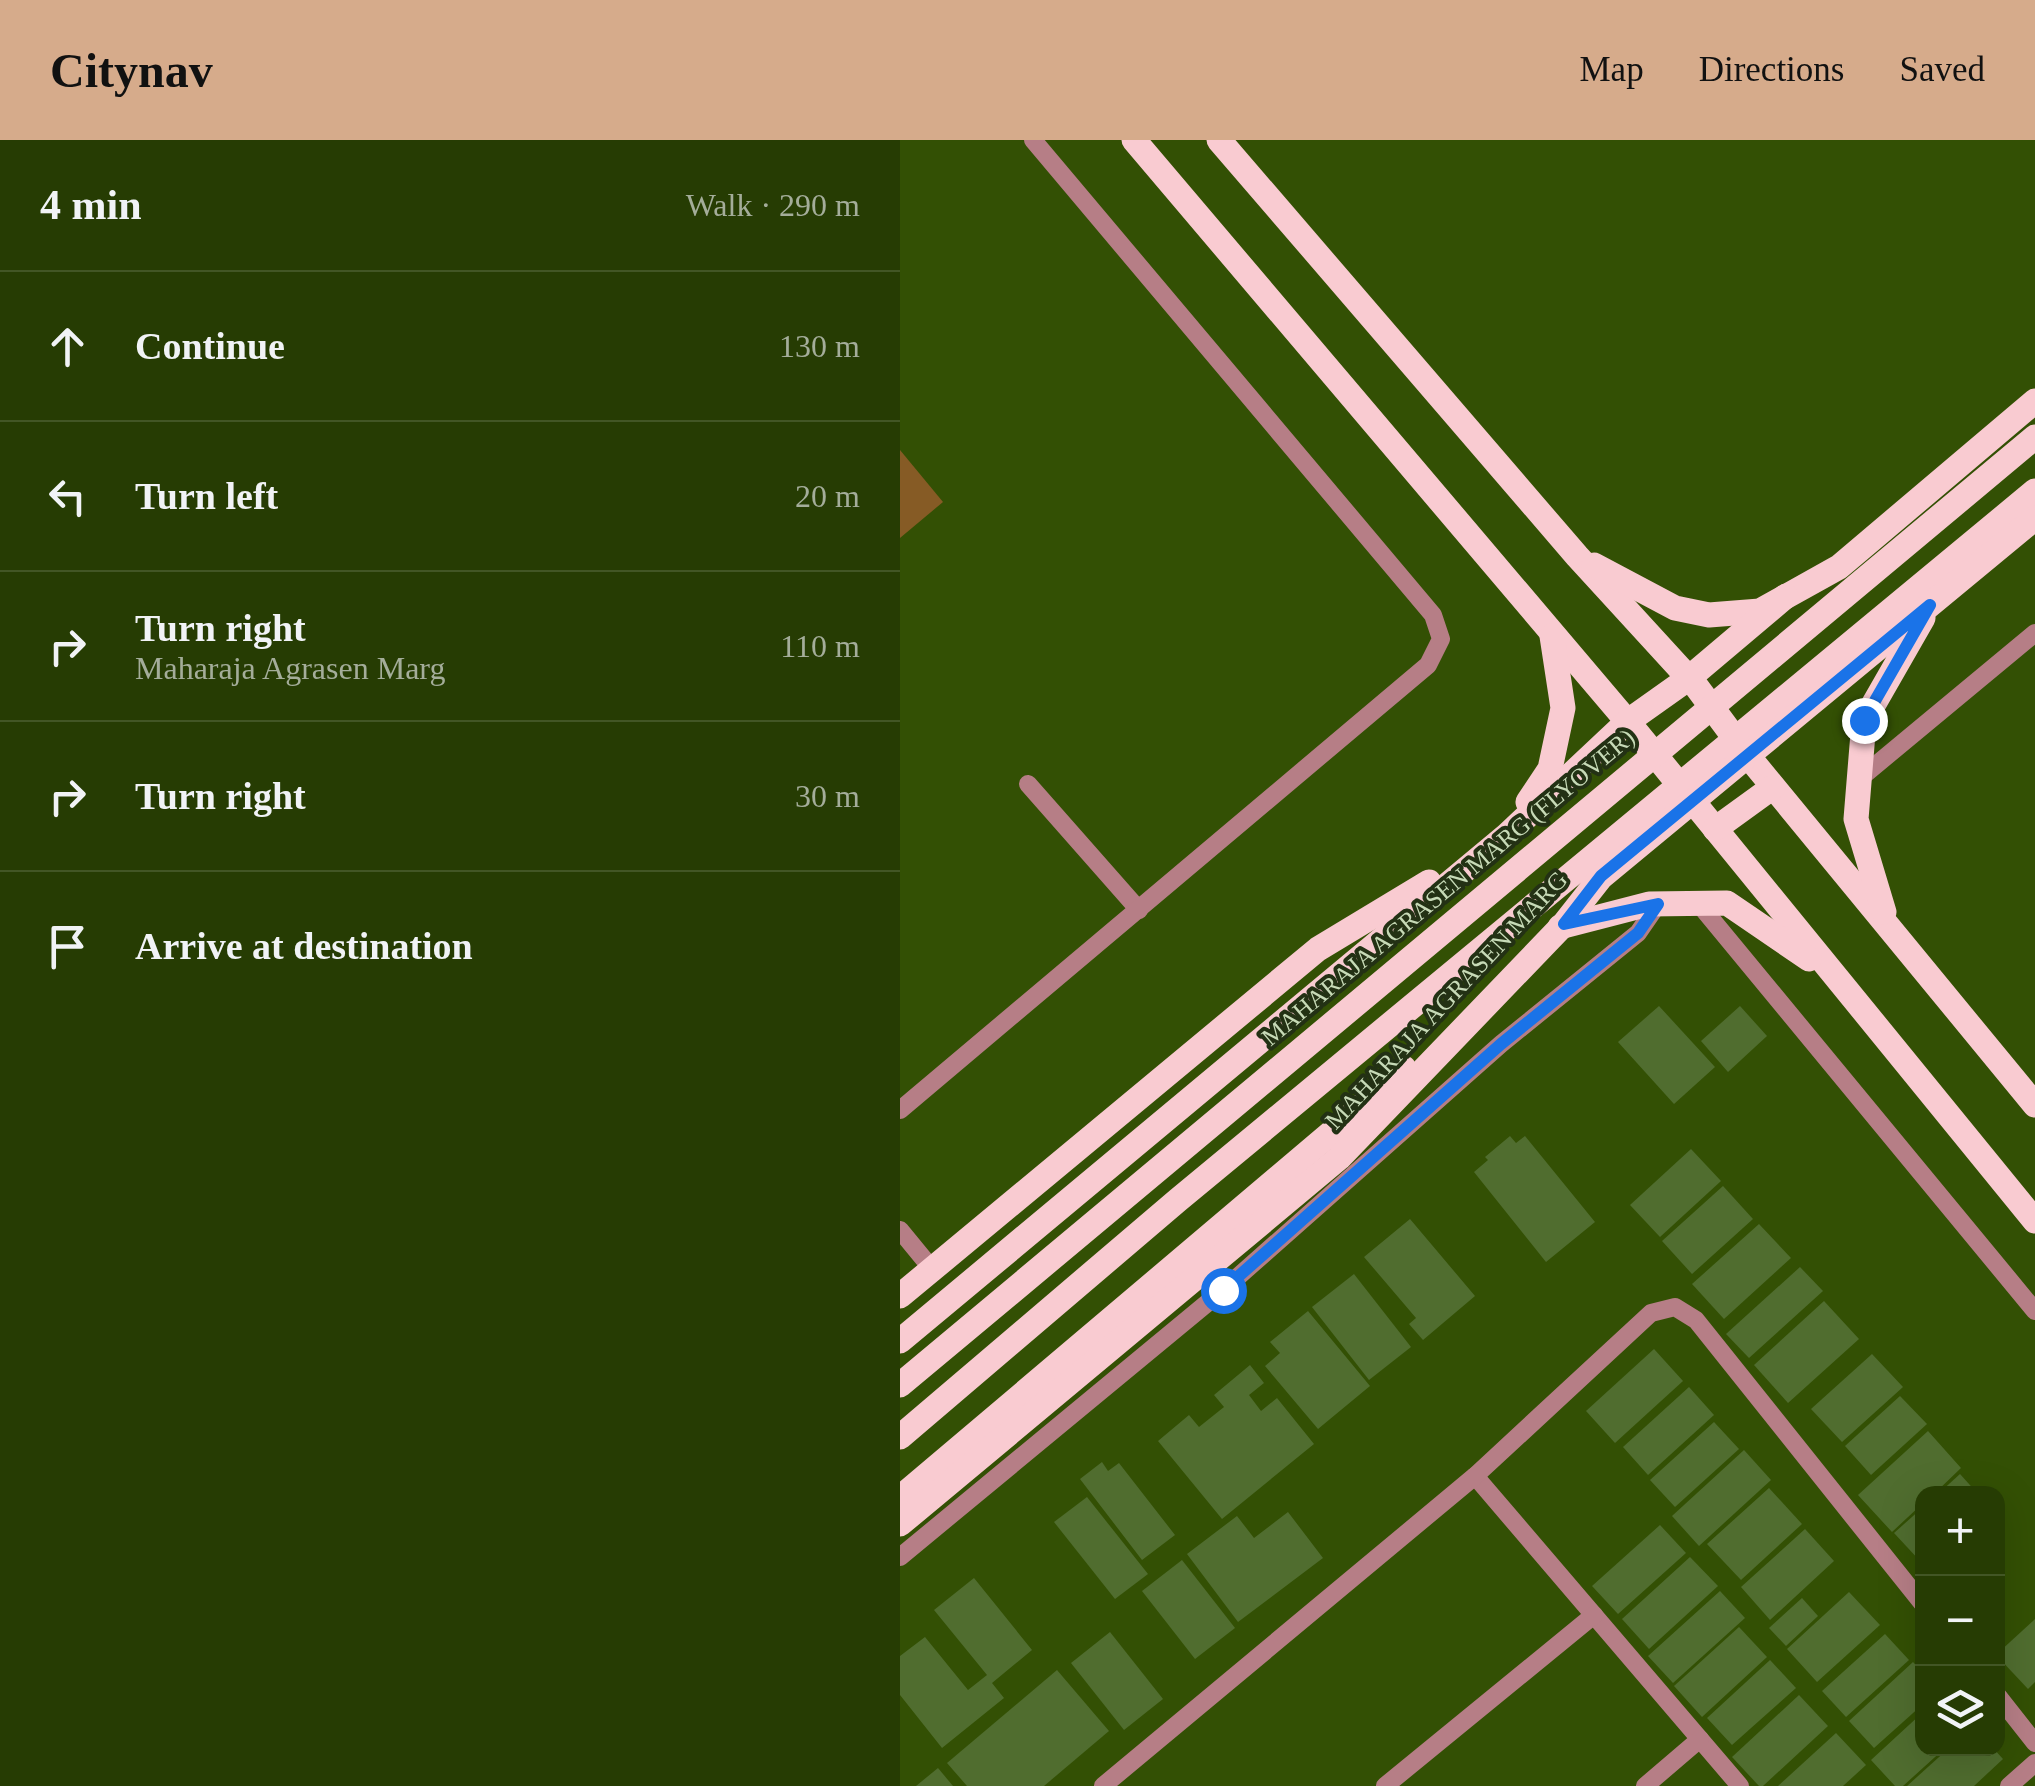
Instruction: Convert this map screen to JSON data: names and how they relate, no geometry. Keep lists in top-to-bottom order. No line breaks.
{"streets":{"main road":["MAHARAJA AGRASEN MARG (FLYOVER)","MAHARAJA AGRASEN MARG"]},"page":{"header":"Citynav","nav":["Map","Directions","Saved"],"heading":["4 min","Walk · 290 m"],"list":[["Continue","130 m"],["Turn left","20 m"],["Turn right","Maharaja Agrasen Marg","110 m"],["Turn right","30 m"],"Arrive at destination"],"map_buttons":["+","−"]}}
